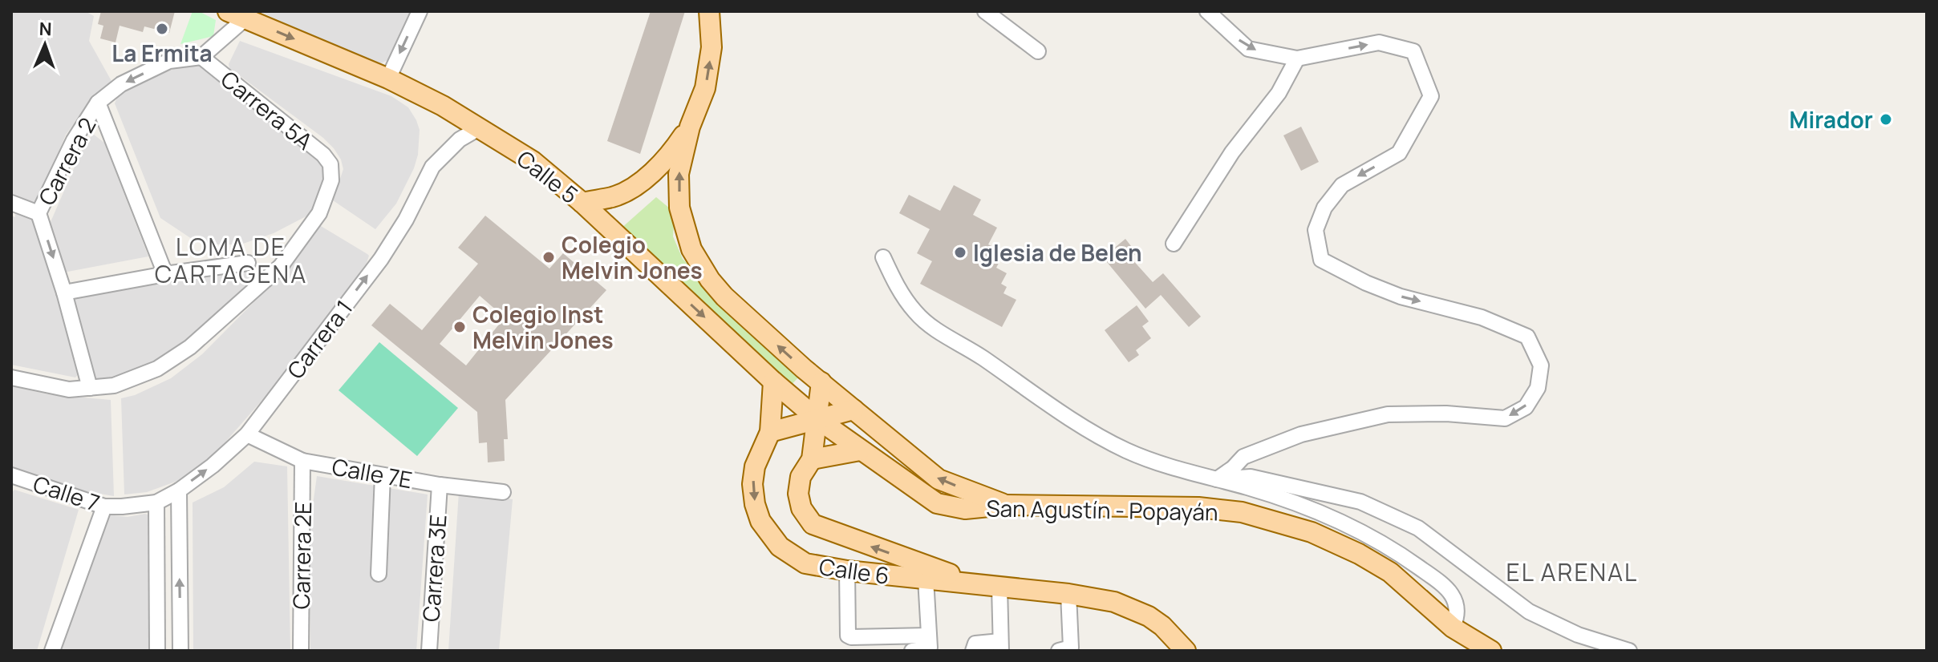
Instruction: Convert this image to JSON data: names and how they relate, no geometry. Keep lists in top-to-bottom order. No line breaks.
{"streets":{"main road":["Calle 5","San Agustín - Popayán","Calle 6"],"street":["Carrera 5A","Carrera 2","Carrera 1","Calle 7E","Calle 7","Carrera 2E","Carrera 3E"]},"crossings":[["Carrera 5A","Carrera 2"],["Calle 5","Carrera 1"],["Calle 5","San Agustín - Popayán"],["Calle 5","Calle 6"],["Carrera 1","Calle 7E"],["Carrera 1","Calle 7"],["Calle 7E","Carrera 2E"],["Calle 7E","Carrera 3E"],["San Agustín - Popayán","Calle 6"]],"one_way":["Calle 5","Carrera 1"],"districts":["LOMA DE CARTAGENA","EL ARENAL"],"places":["La Ermita","Mirador","Iglesia de Belen","Colegio Melvin Jones","Colegio Inst Melvin Jones"],"north":"top"}
